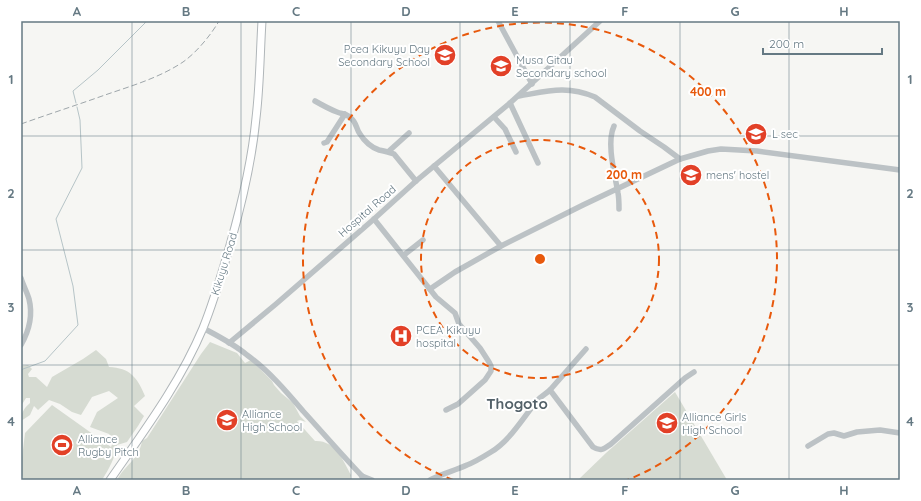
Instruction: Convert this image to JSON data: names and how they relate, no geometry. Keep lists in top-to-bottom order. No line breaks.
{"streets":{"main road":["Kikuyu Road"],"street":["Hospital Road"]},"districts":["Thogoto"],"places":{"school or university":["Pcea Kikuyu Day Secondary School","Musa Gitau Secondary school","L sec","mens' hostel","Alliance High School","Alliance Girls High School"],"hospital":["PCEA Kikuyu hospital"],"sports":["Alliance Rugby Pitch"]},"scale_bar":"200 m","grid":{"columns":["A","B","C","D","E","F","G","H"],"rows":["1","2","3","4"]},"rings":["400 m","200 m"]}
